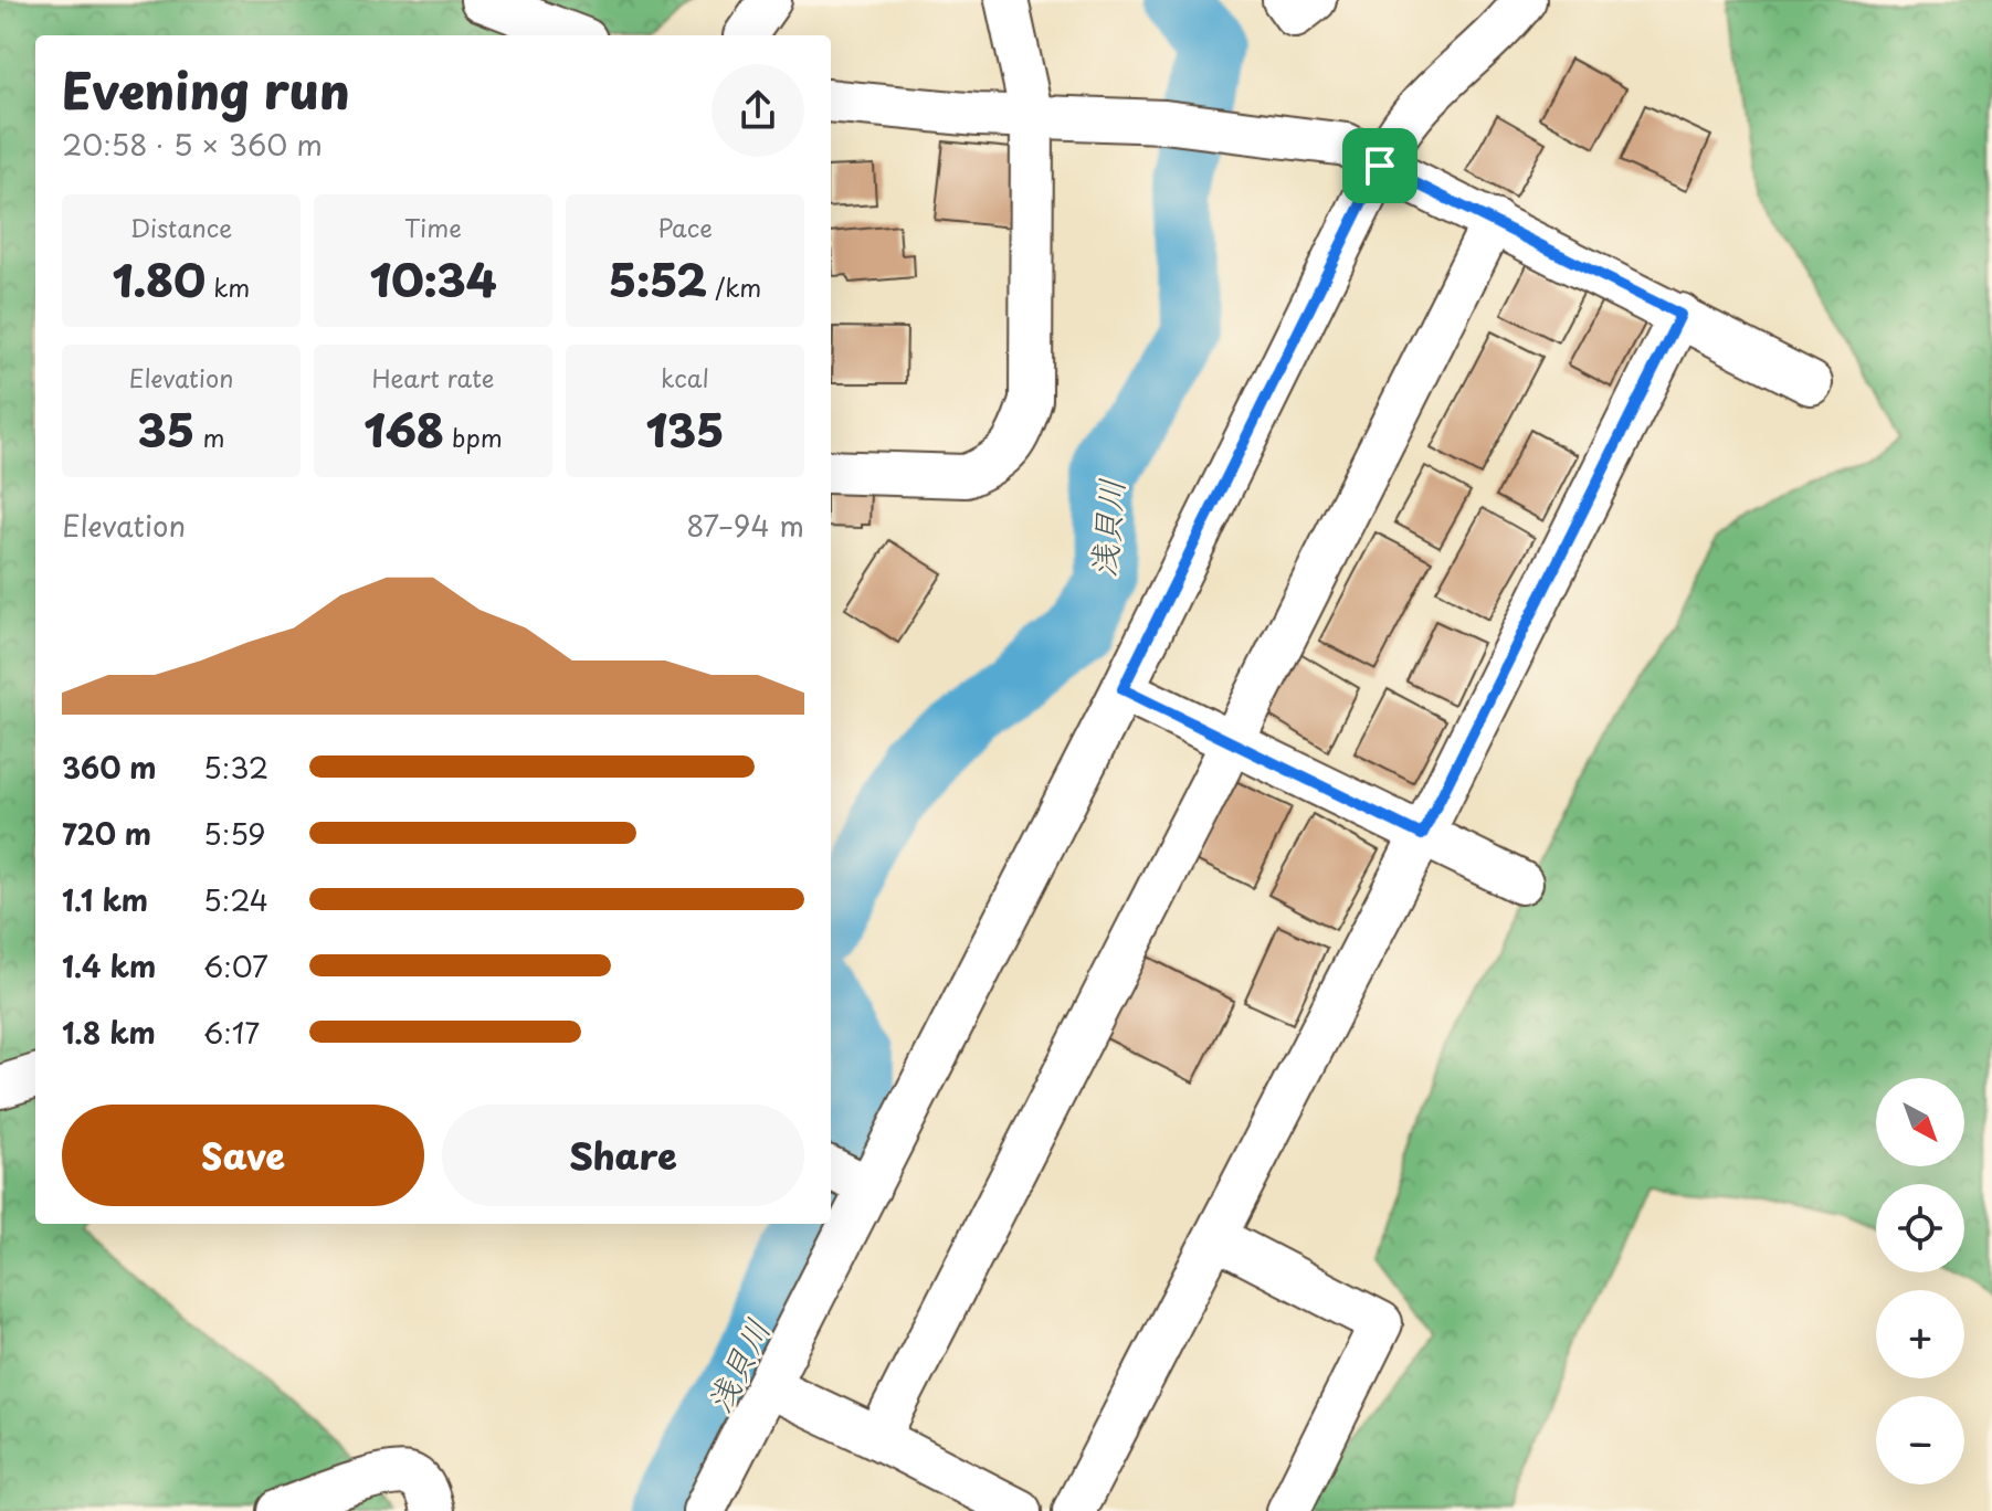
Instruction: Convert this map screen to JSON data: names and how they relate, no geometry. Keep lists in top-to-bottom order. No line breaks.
{"water":["浅貝川"],"north":"bottom right","page":{"heading":["Evening run","20:58 · 5 × 360 m"],"stats":[["Distance","1.80 km"],["Time","10:34"],["Pace","5:52 /km"],["Elevation","35 m"],["Heart rate","168 bpm"],["kcal","135"]],"chart":["Elevation","87–94 m"],"list":[{"name":"360 m","note":"5:32"},{"name":"720 m","note":"5:59"},{"name":"1.1 km","note":"5:24"},{"name":"1.4 km","note":"6:07"},{"name":"1.8 km","note":"6:17"}],"map_buttons":["+","−"],"buttons":["Save","Share"]}}
